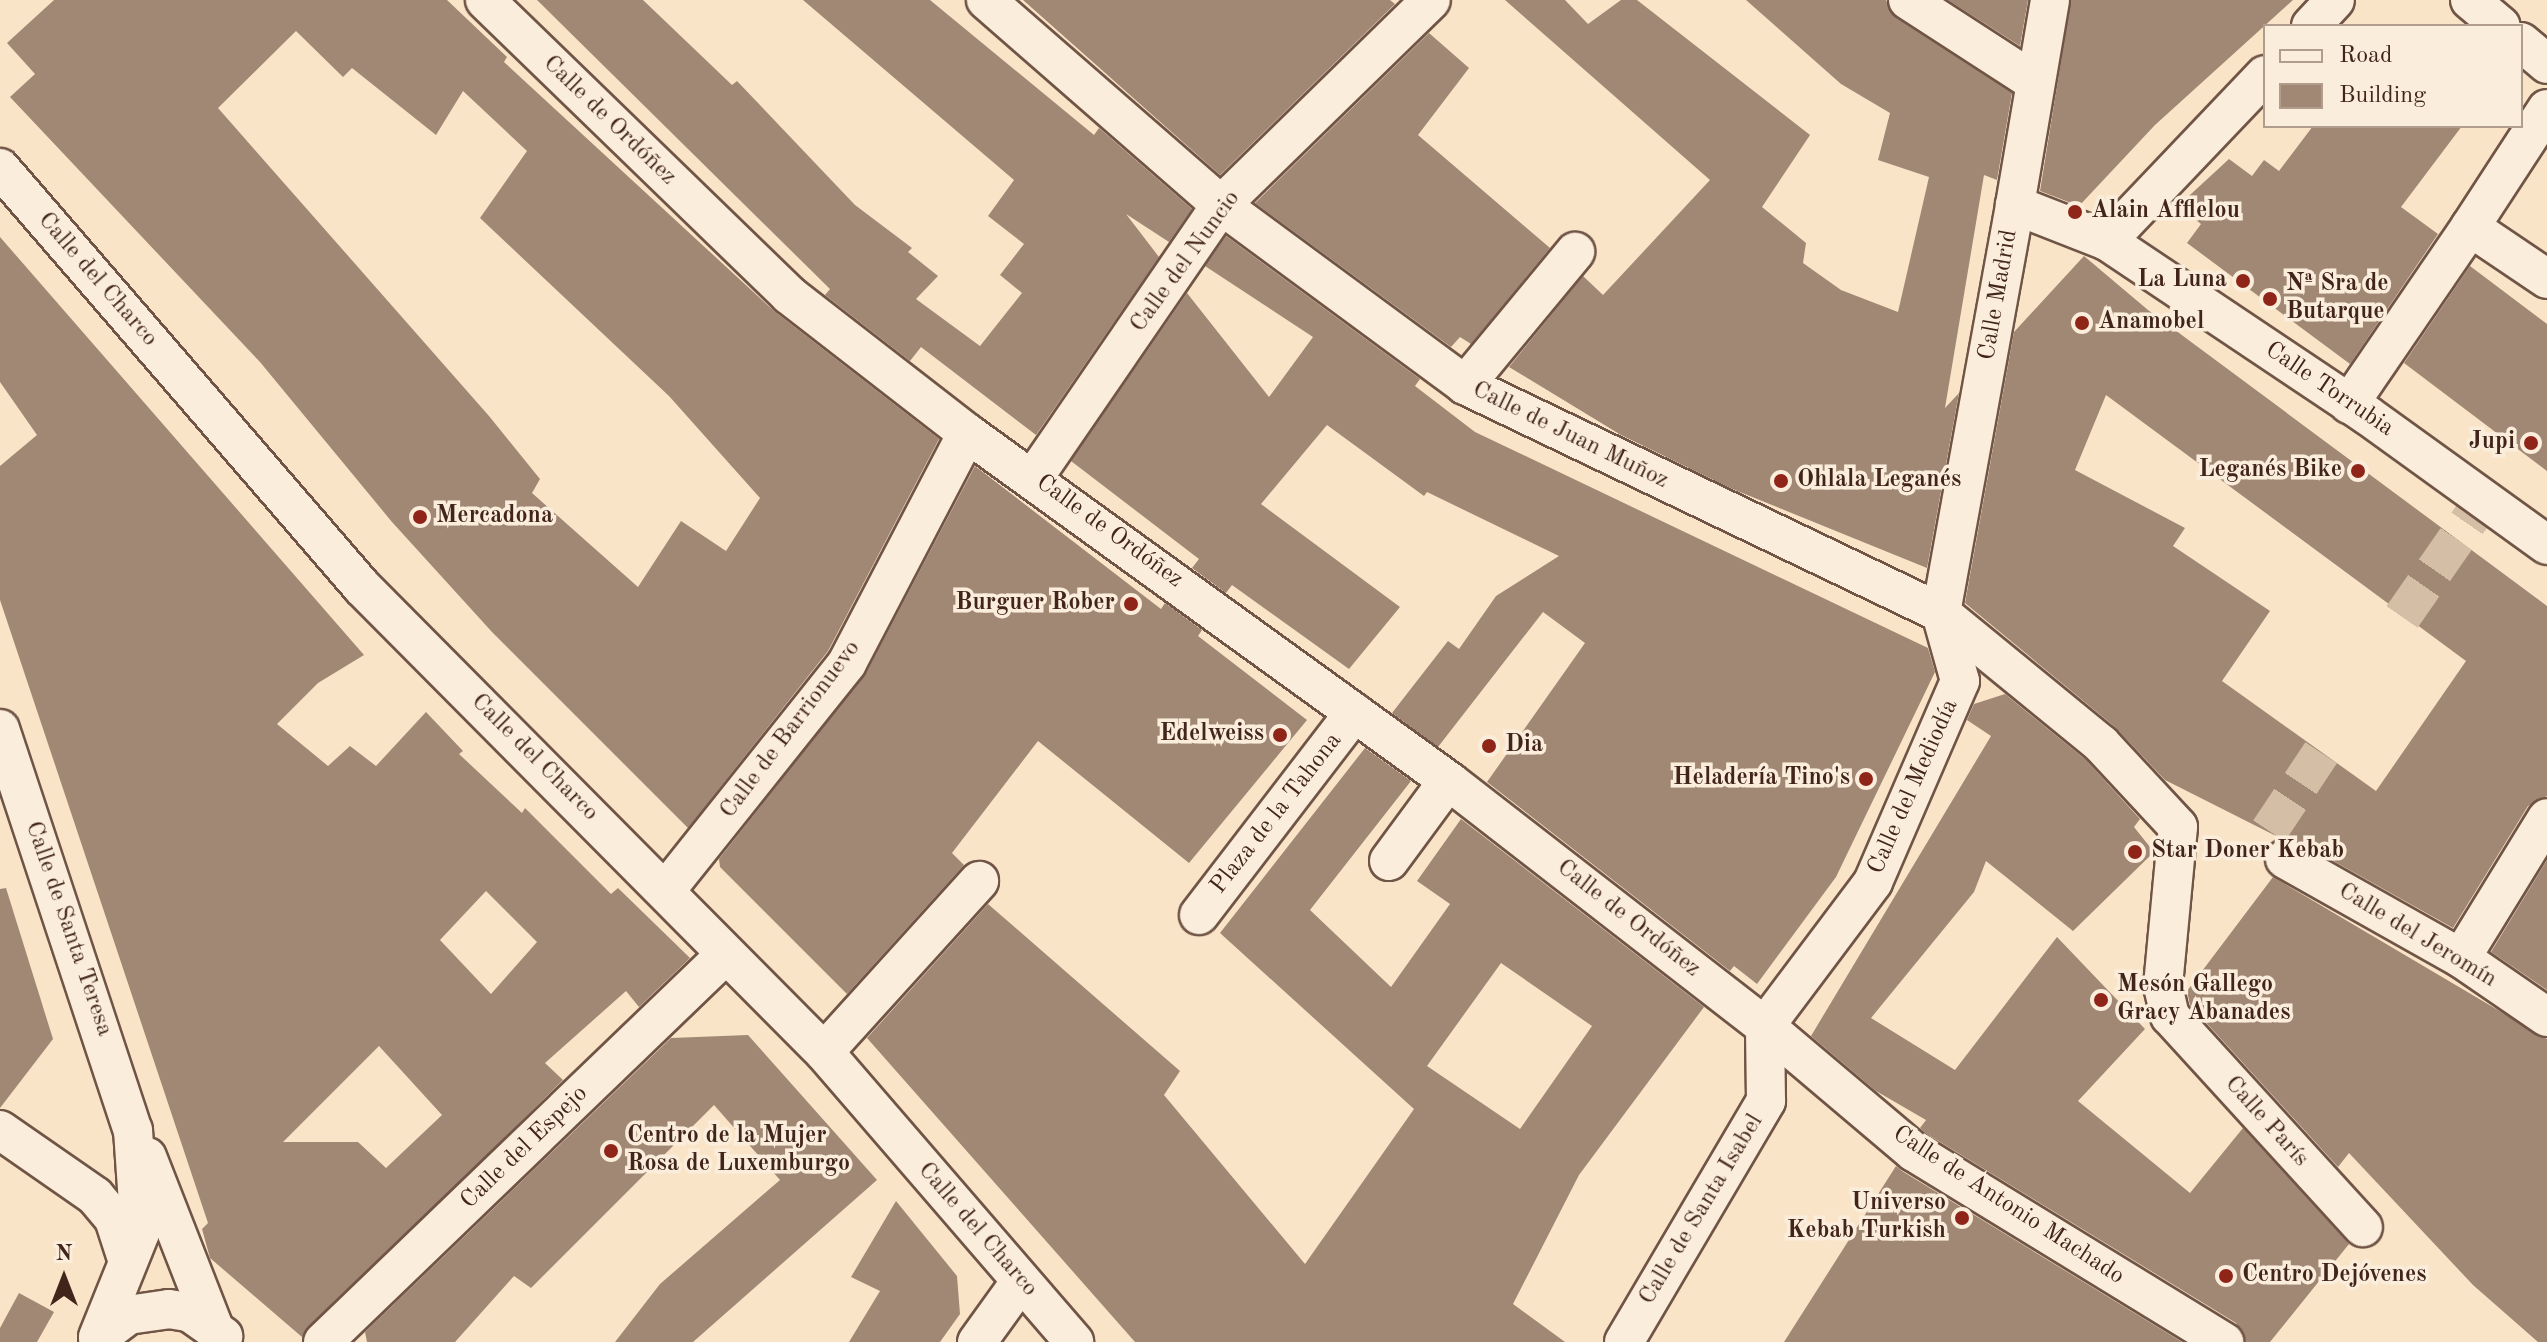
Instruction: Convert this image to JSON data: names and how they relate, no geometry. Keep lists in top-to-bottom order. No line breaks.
{"streets":{"street":["Calle de Ordóñez","Calle del Nuncio","Calle del Charco","Calle Madrid","Calle Torrubia","Calle de Juan Muñoz","Calle de Barrionuevo","Calle del Mediodía","Plaza de la Tahona","Calle de Santa Teresa","Calle del Jeromín","Calle París","Calle del Espejo","Calle de Antonio Machado","Calle de Santa Isabel"]},"crossings":[["Calle de Ordóñez","Calle del Nuncio"],["Calle de Ordóñez","Calle de Barrionuevo"],["Calle de Ordóñez","Calle del Mediodía"],["Calle de Ordóñez","Plaza de la Tahona"],["Calle de Ordóñez","Calle de Antonio Machado"],["Calle de Ordóñez","Calle de Santa Isabel"],["Calle del Nuncio","Calle de Juan Muñoz"],["Calle del Charco","Calle de Barrionuevo"],["Calle del Charco","Calle del Espejo"],["Calle Madrid","Calle Torrubia"],["Calle Madrid","Calle de Juan Muñoz"],["Calle Madrid","Calle del Mediodía"],["Calle de Juan Muñoz","Calle del Mediodía"],["Calle de Juan Muñoz","Calle París"],["Calle del Mediodía","Calle de Antonio Machado"],["Calle del Mediodía","Calle de Santa Isabel"],["Calle de Antonio Machado","Calle de Santa Isabel"]],"places":["Alain Afflelou","La Luna","Nª Sra de Butarque","Anamobel","Jupi","Leganés Bike","Ohlala Leganés","Mercadona","Burguer Rober","Edelweiss","Dia","Heladería Tino's","Star Doner Kebab","Mesón Gallego Gracy Abanades","Centro de la Mujer Rosa de Luxemburgo","Universo Kebab Turkish","Centro Dejóvenes"],"legend":["Road","Building"],"north":"top"}
